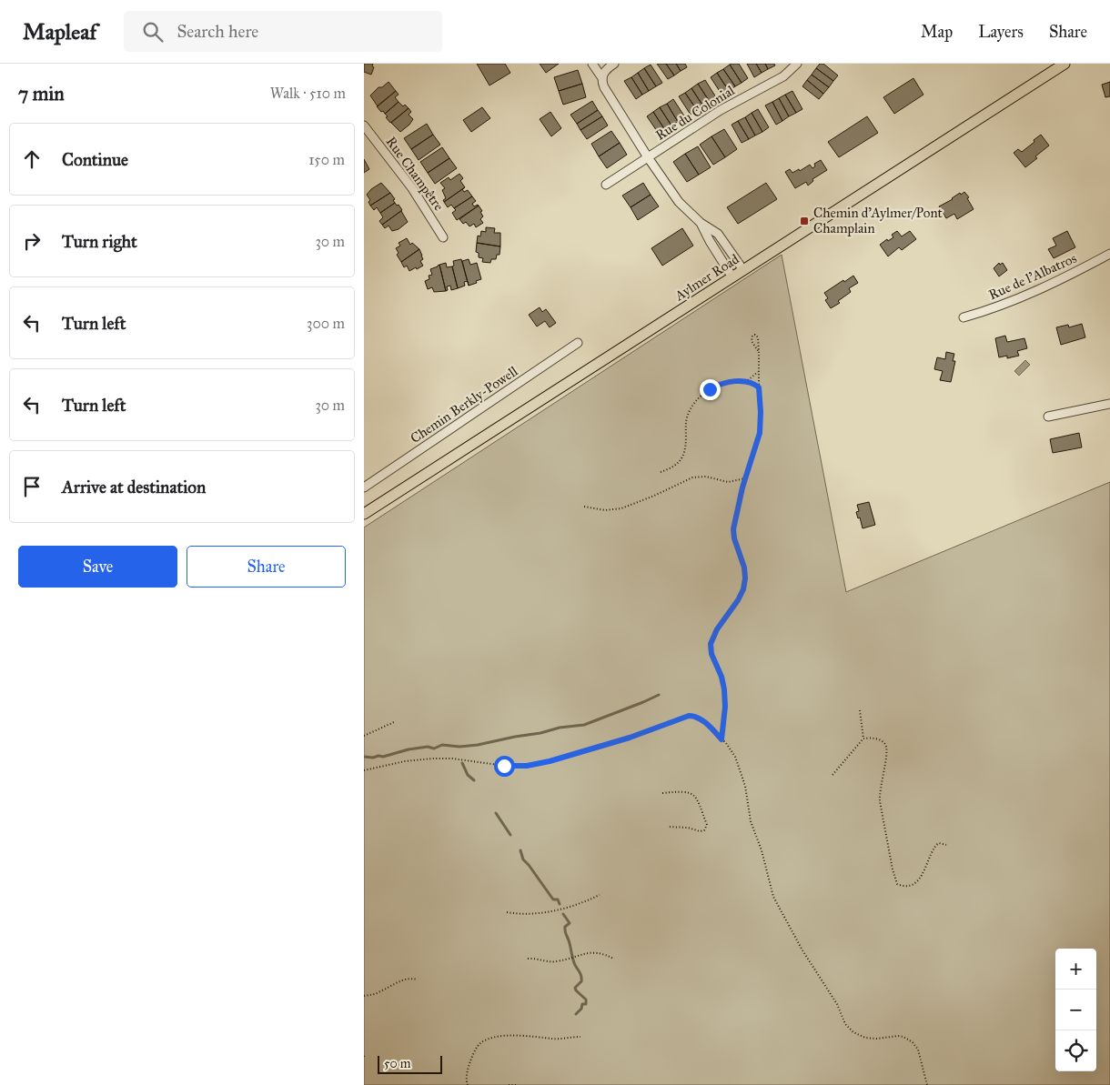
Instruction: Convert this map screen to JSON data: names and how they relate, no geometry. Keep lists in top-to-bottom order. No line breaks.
{"streets":{"main road":["Aylmer Road"],"street":["Rue du Colonial","Rue Champêtre","Rue de l'Albatros","Chemin Berkly-Powell"]},"places":{"transit":["Chemin d'Aylmer/Pont Champlain"]},"scale_bar":"50 m","page":{"header":"Mapleaf","search":"Search here","nav":["Map","Layers","Share"],"heading":["7 min","Walk · 510 m"],"list":[["Continue","150 m"],["Turn right","30 m"],["Turn left","300 m"],["Turn left","30 m"],"Arrive at destination"],"buttons":["Save","Share"],"map_buttons":["+","−"],"scale":"50 m"}}
